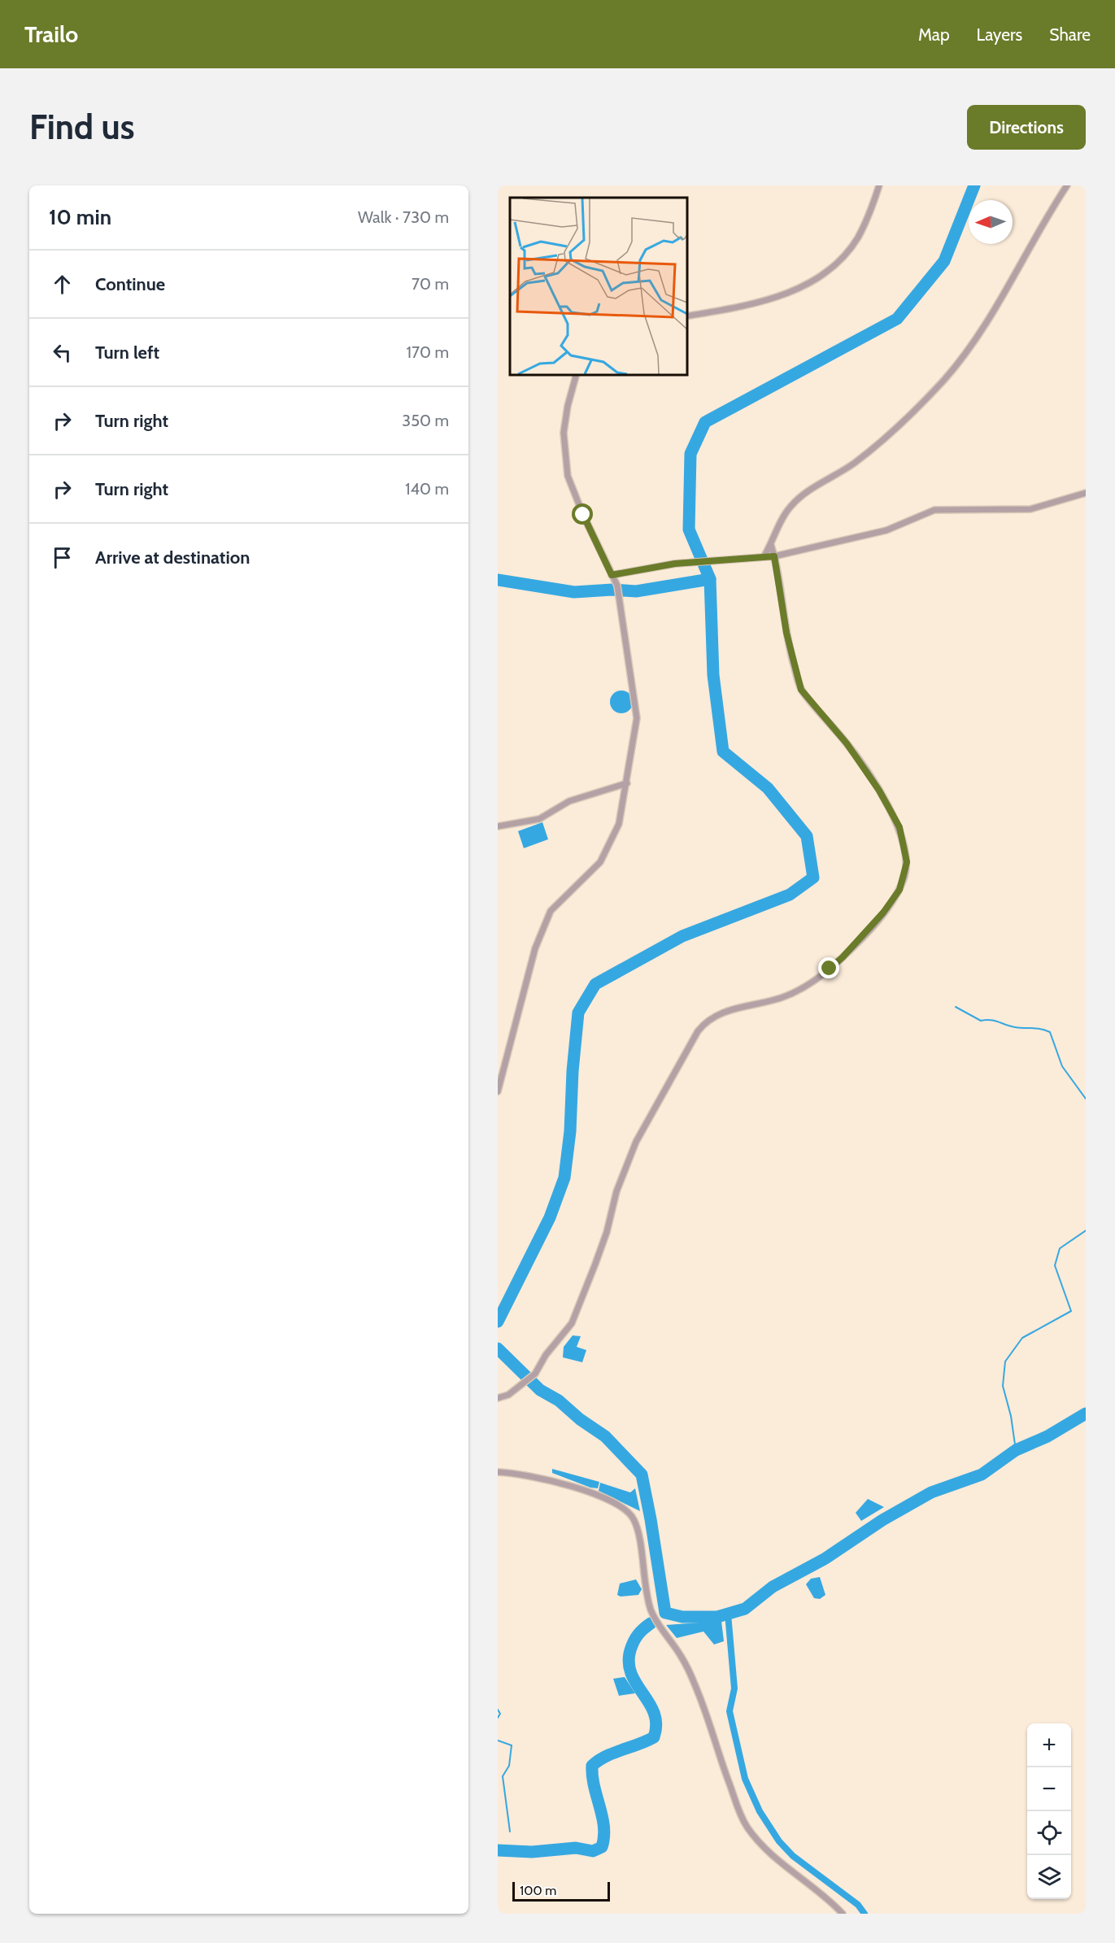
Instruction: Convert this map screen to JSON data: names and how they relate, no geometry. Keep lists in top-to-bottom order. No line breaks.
{"scale_bar":"100 m","north":"left","page":{"header":"Trailo","nav":["Map","Layers","Share"],"buttons":"Directions","title":"Find us","heading":["10 min","Walk · 730 m"],"list":[["Continue","70 m"],["Turn left","170 m"],["Turn right","350 m"],["Turn right","140 m"],"Arrive at destination"],"map_buttons":["+","−"],"scale":"100 m"}}
